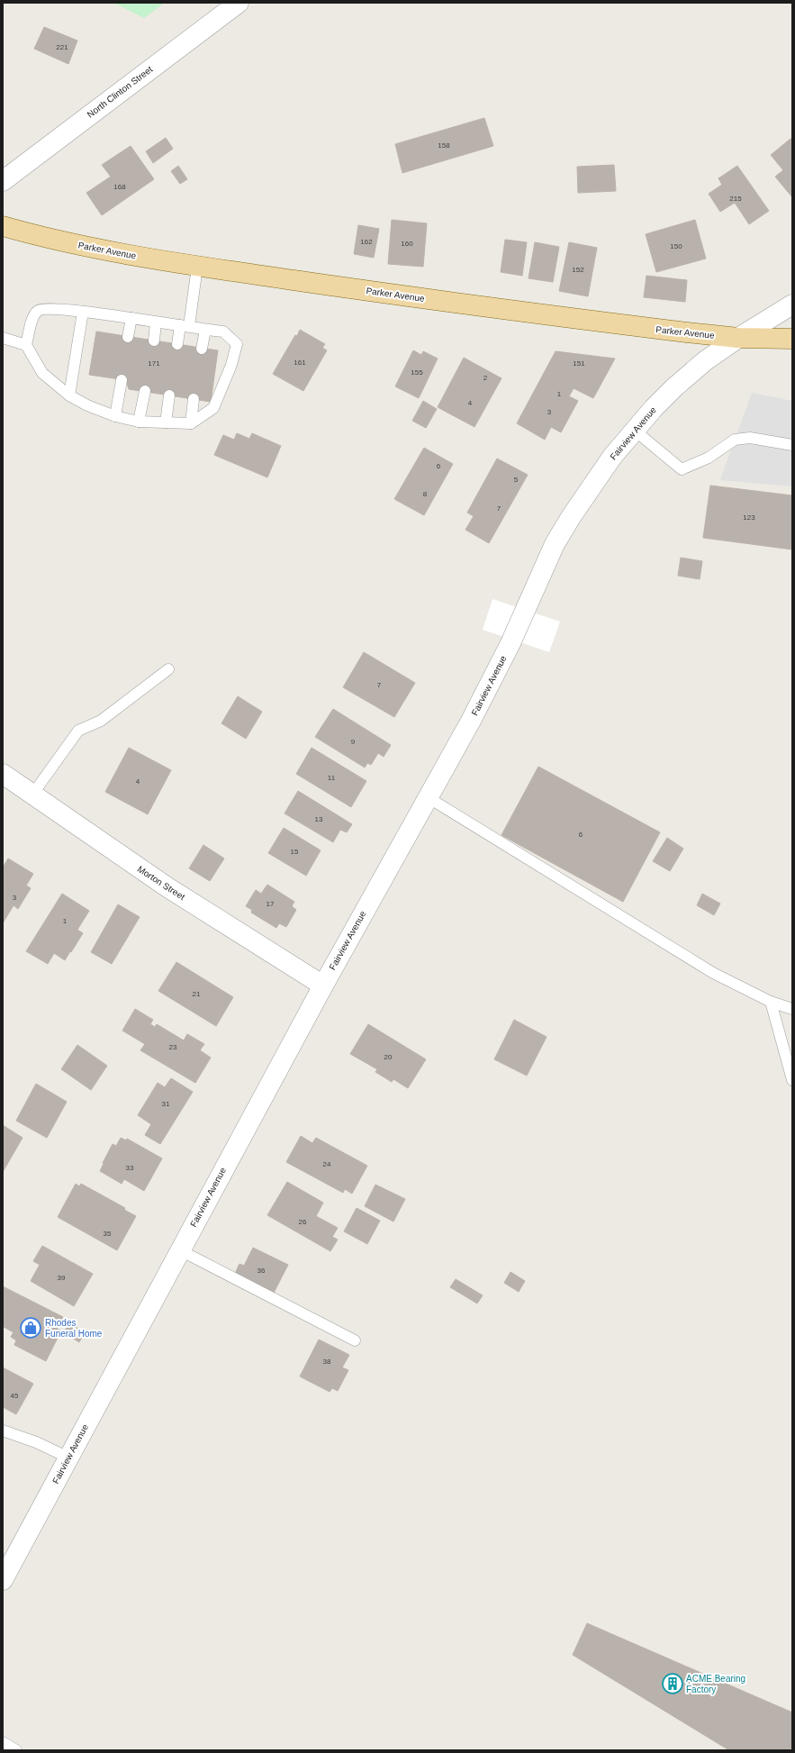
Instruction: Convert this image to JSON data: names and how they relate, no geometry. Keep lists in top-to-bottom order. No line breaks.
{"streets":{"main road":["Parker Avenue"],"street":["North Clinton Street","Fairview Avenue","Morton Street"]},"crossings":[["Parker Avenue","Fairview Avenue"],["Fairview Avenue","Morton Street"]],"places":{"shop":["Rhodes Funeral Home"],"building":["ACME Bearing Factory"]},"house_numbers":["221","158","168","215","162","160","150","152","161","171","151","155","2","1","4","3","6","5","8","7","123","7","9","11","4","13","6","15","3","17","1","21","23","20","31","24","33","26","35","36","39","38","45"]}
